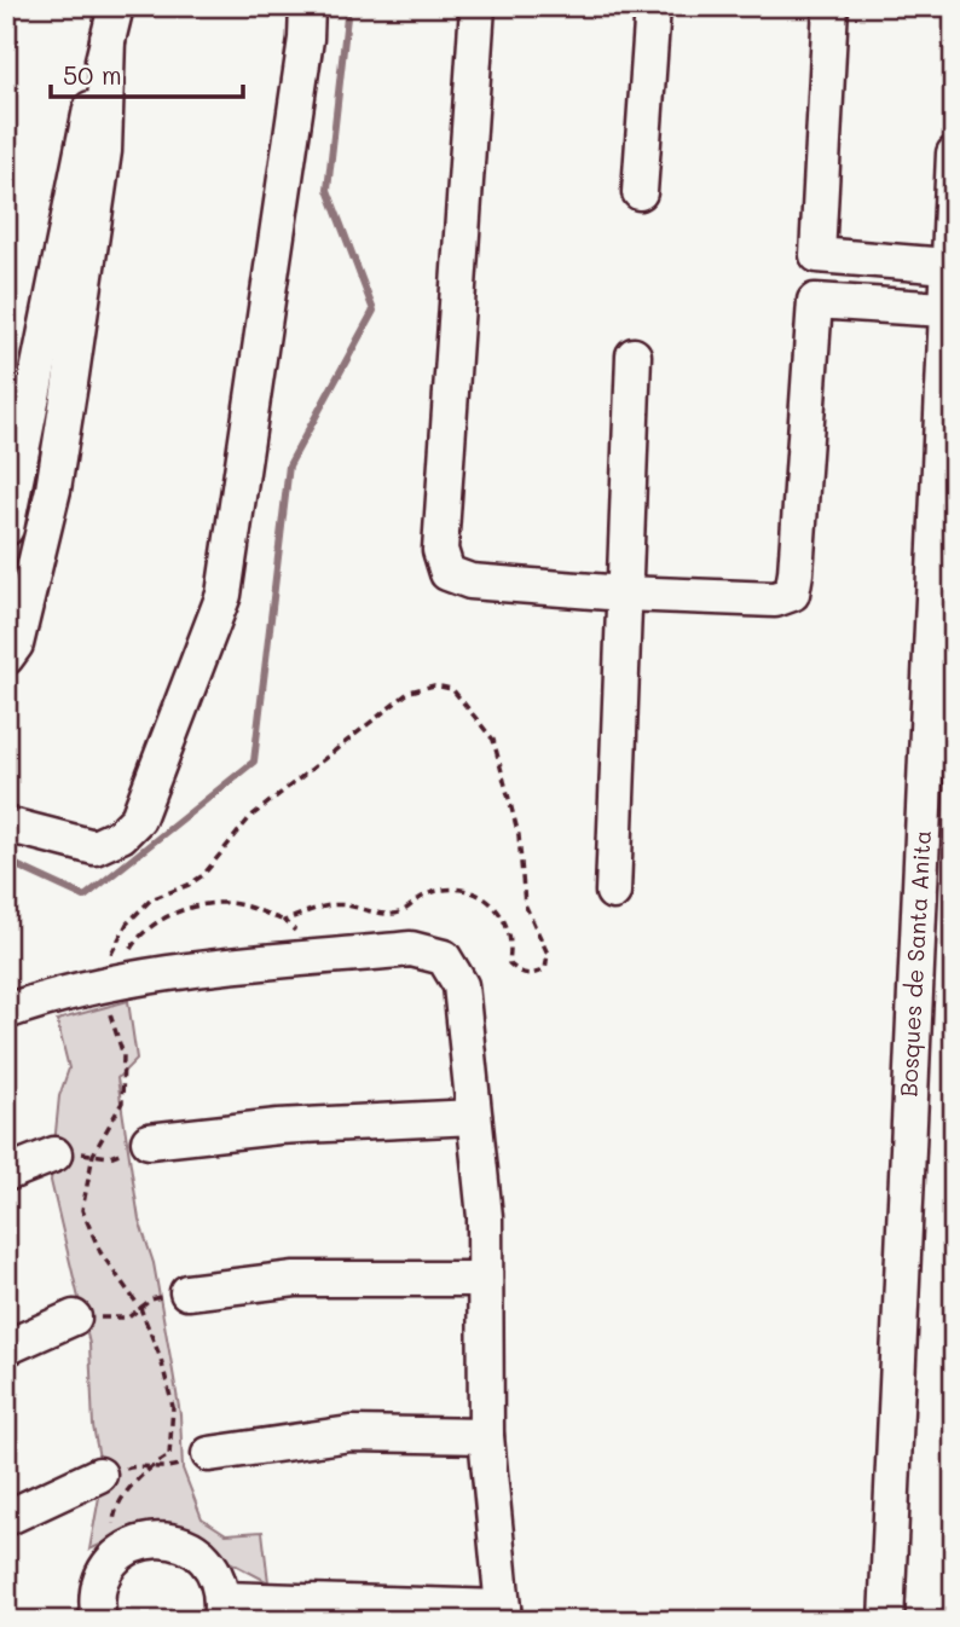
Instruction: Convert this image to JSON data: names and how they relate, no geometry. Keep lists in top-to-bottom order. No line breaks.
{"streets":{"street":["Bosques de Santa Anita"]},"scale_bar":"50 m"}
